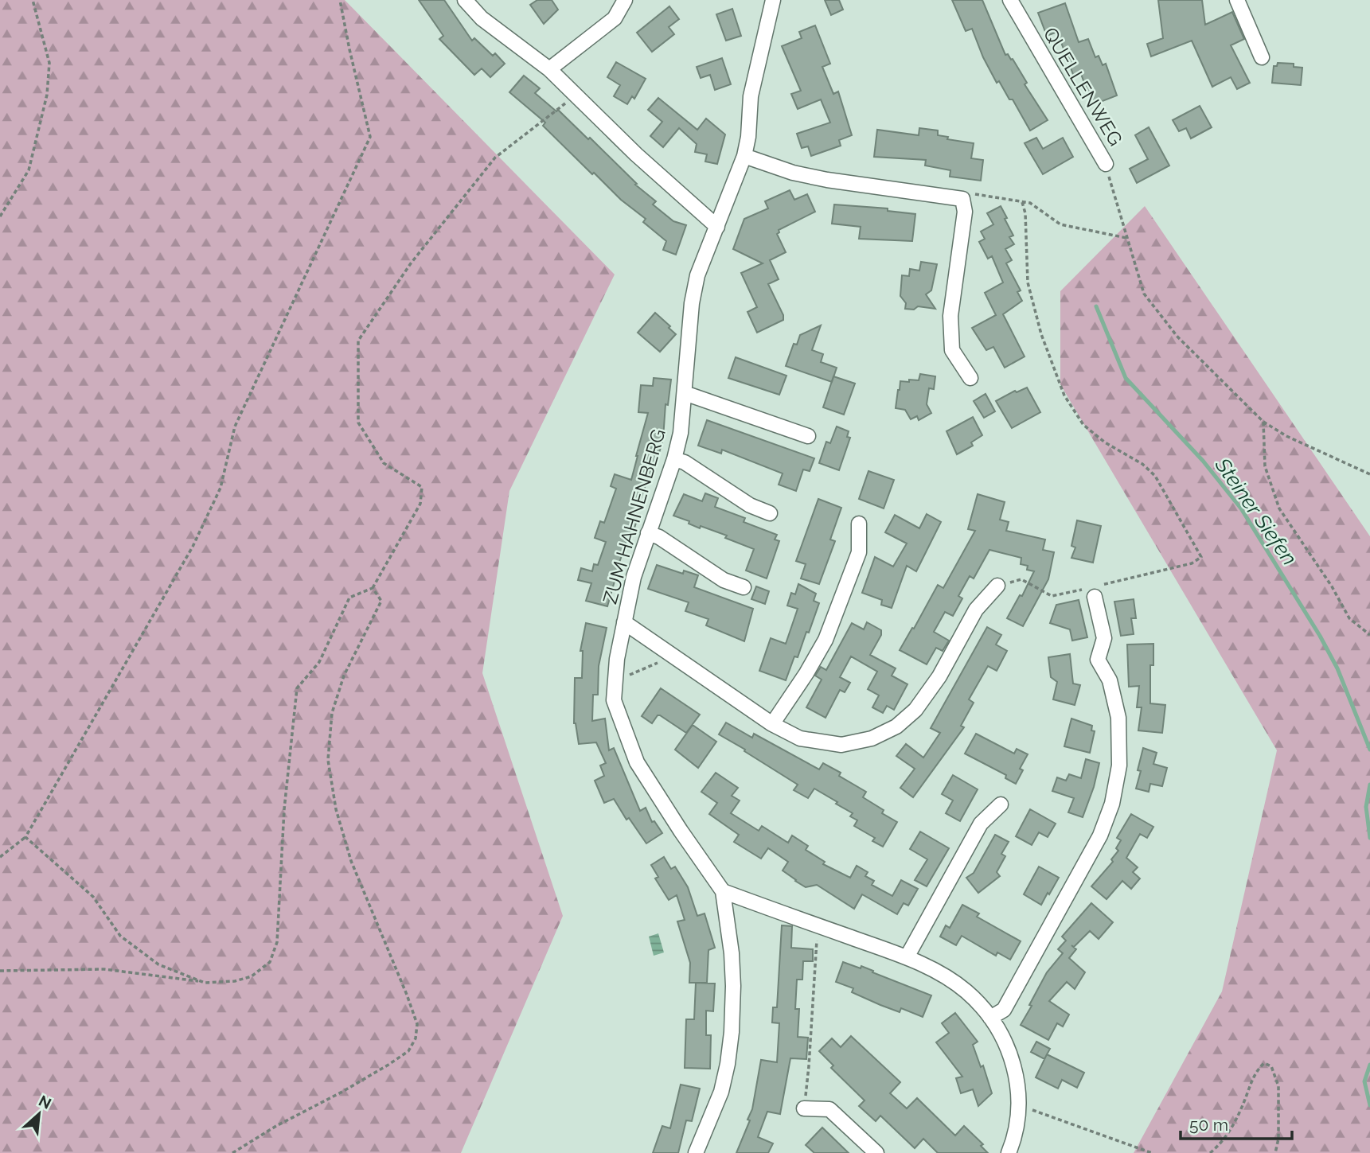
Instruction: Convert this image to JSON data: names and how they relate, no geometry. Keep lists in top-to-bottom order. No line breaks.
{"streets":{"street":["QUELLENWEG","ZUM HAHNENBERG"]},"water":["Steiner Siefen"],"scale_bar":"50 m","north":"top right"}
